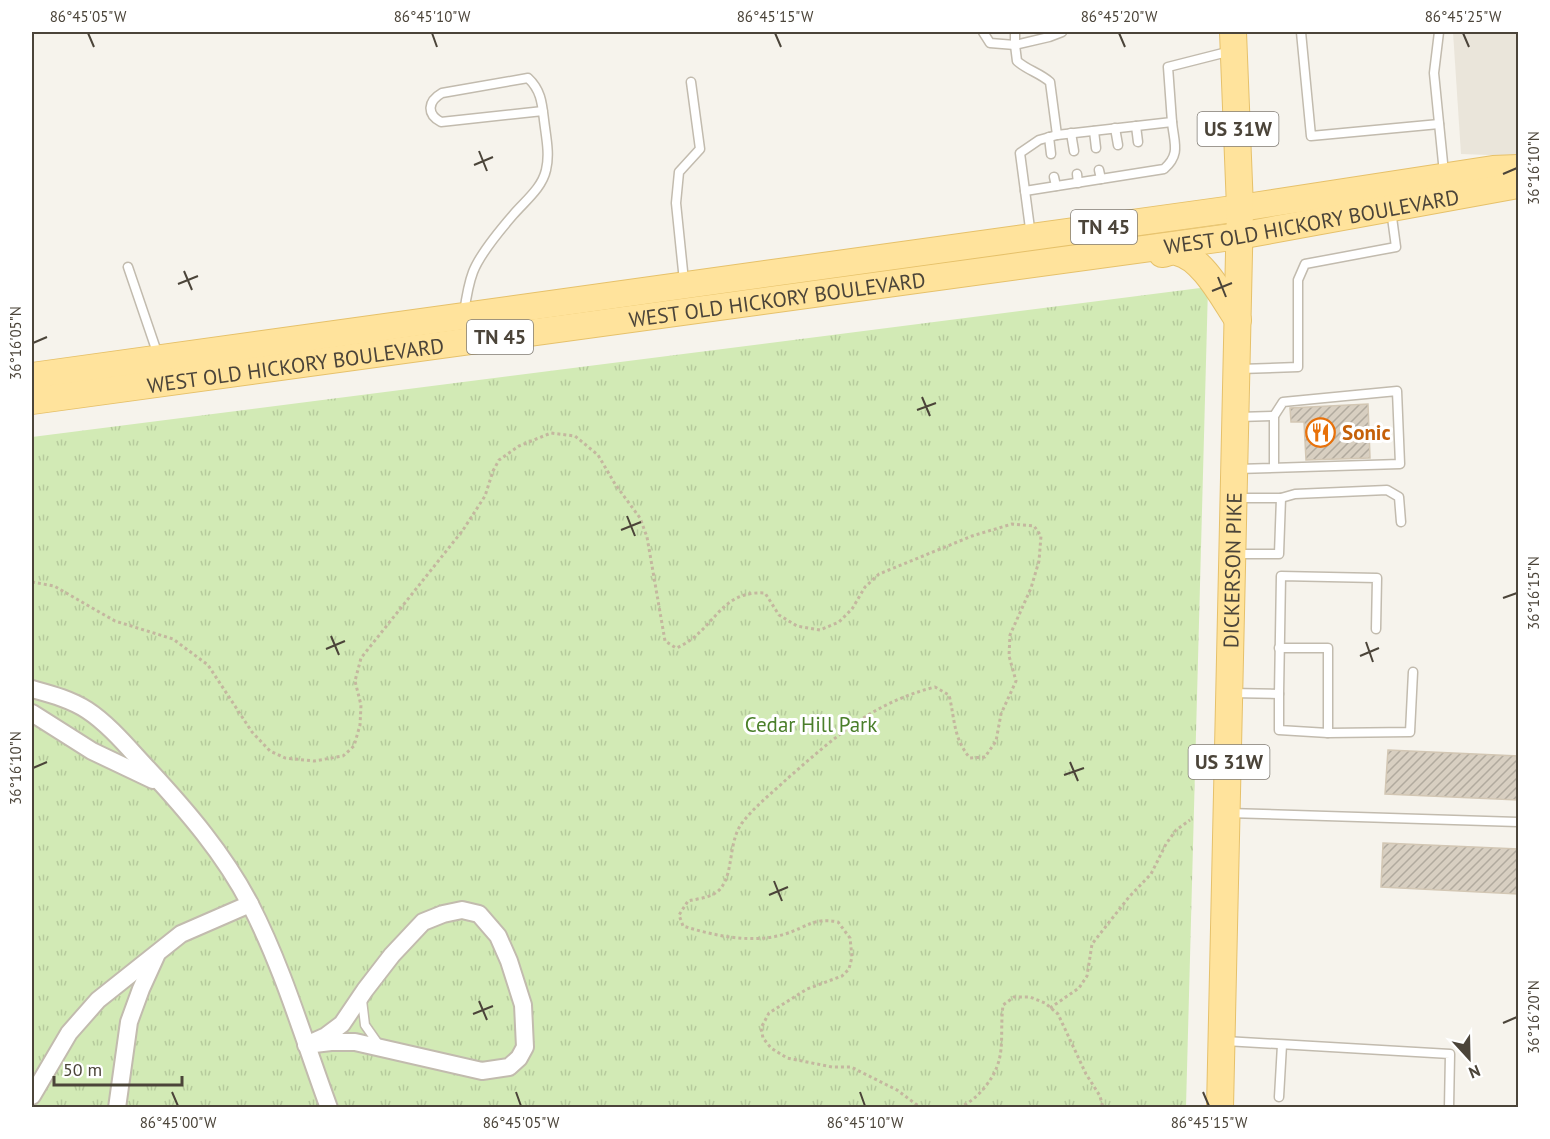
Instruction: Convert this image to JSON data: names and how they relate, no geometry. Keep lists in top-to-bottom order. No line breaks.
{"streets":{"main road":["US 31W","WEST OLD HICKORY BOULEVARD","TN 45","DICKERSON PIKE"]},"crossings":[["WEST OLD HICKORY BOULEVARD","DICKERSON PIKE"]],"parks":["Cedar Hill Park"],"places":{"restaurant":["Sonic"]},"scale_bar":"50 m","north":"bottom","coordinates":["86°45'05\"W","86°45'10\"W","86°45'15\"W","86°45'20\"W","86°45'25\"W","36°16'10\"N","36°16'05\"N","36°16'15\"N","36°16'20\"N","86°45'00\"W"]}
